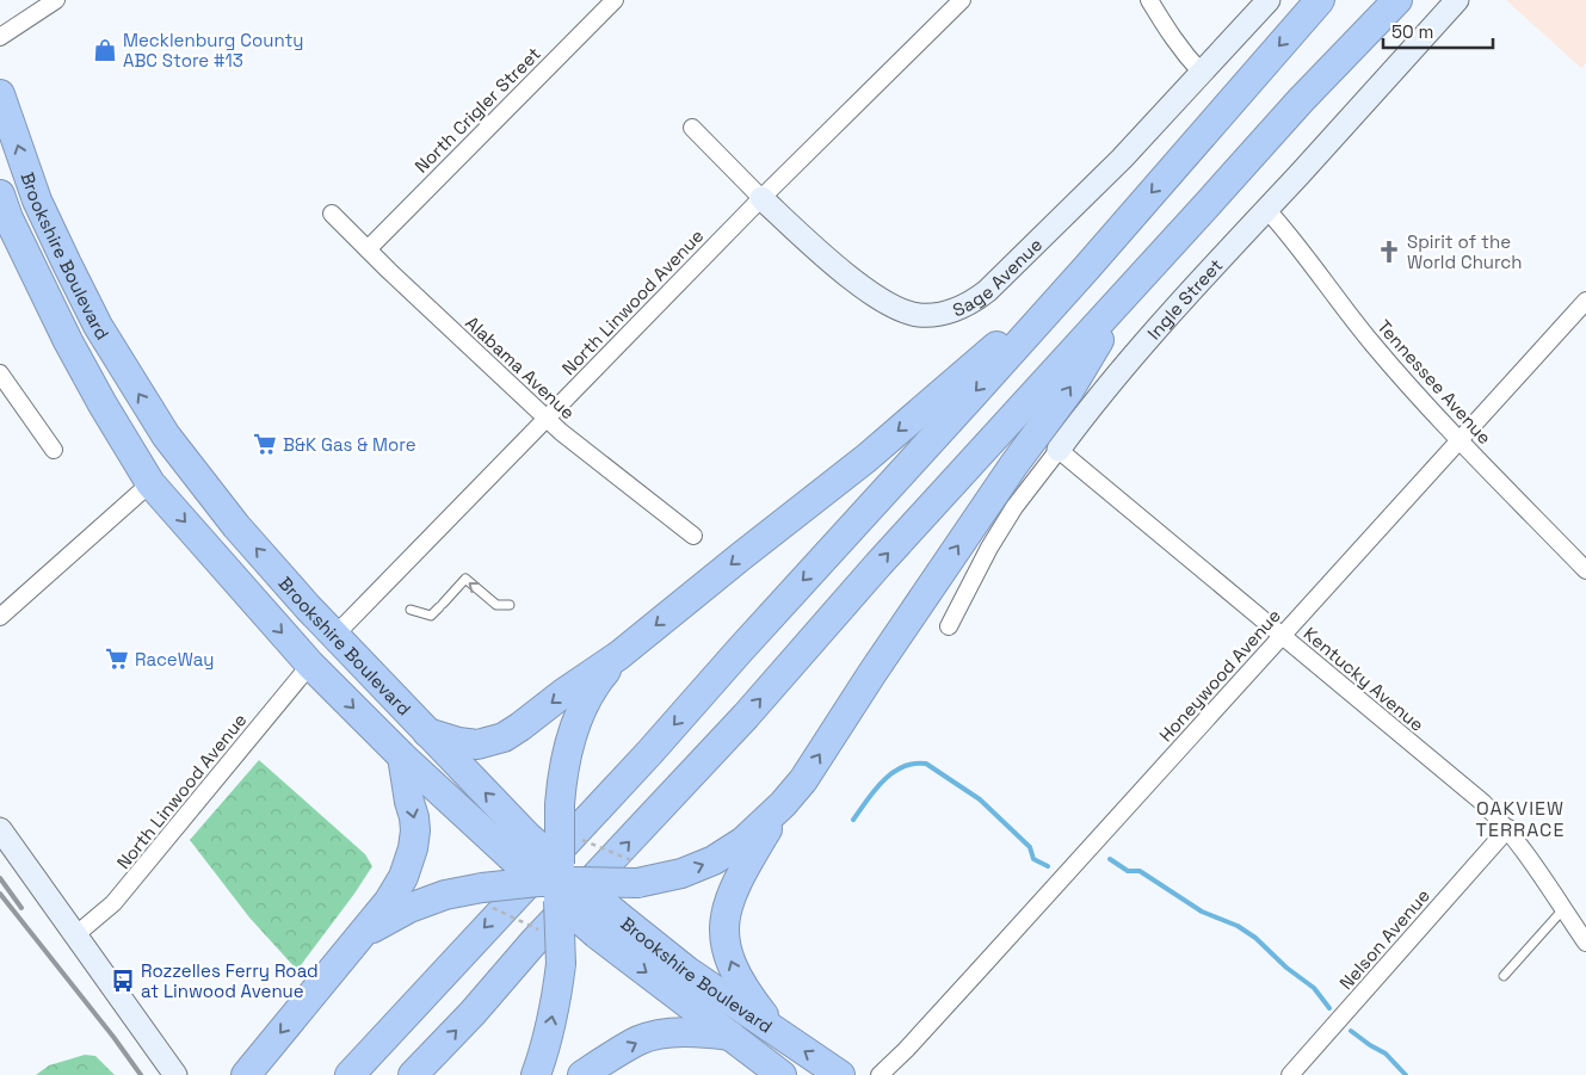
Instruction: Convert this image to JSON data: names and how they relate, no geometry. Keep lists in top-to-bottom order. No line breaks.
{"streets":{"highway":["Brookshire Boulevard"],"street":["North Crigler Street","Sage Avenue","Ingle Street","North Linwood Avenue","Alabama Avenue","Tennessee Avenue","Honeywood Avenue","Kentucky Avenue","Nelson Avenue"]},"crossings":[["North Crigler Street","Alabama Avenue"],["Brookshire Boulevard","North Linwood Avenue"],["Sage Avenue","North Linwood Avenue"],["Ingle Street","Tennessee Avenue"],["Ingle Street","Kentucky Avenue"],["North Linwood Avenue","Alabama Avenue"],["Tennessee Avenue","Honeywood Avenue"],["Honeywood Avenue","Kentucky Avenue"],["Kentucky Avenue","Nelson Avenue"]],"districts":["OAKVIEW TERRACE"],"places":{"shop":["Mecklenburg County ABC Store #13"],"church":["Spirit of the World Church"],"supermarket":["B&K Gas & More","RaceWay"],"bus stop":["Rozzelles Ferry Road at Linwood Avenue"]},"scale_bar":"50 m"}
